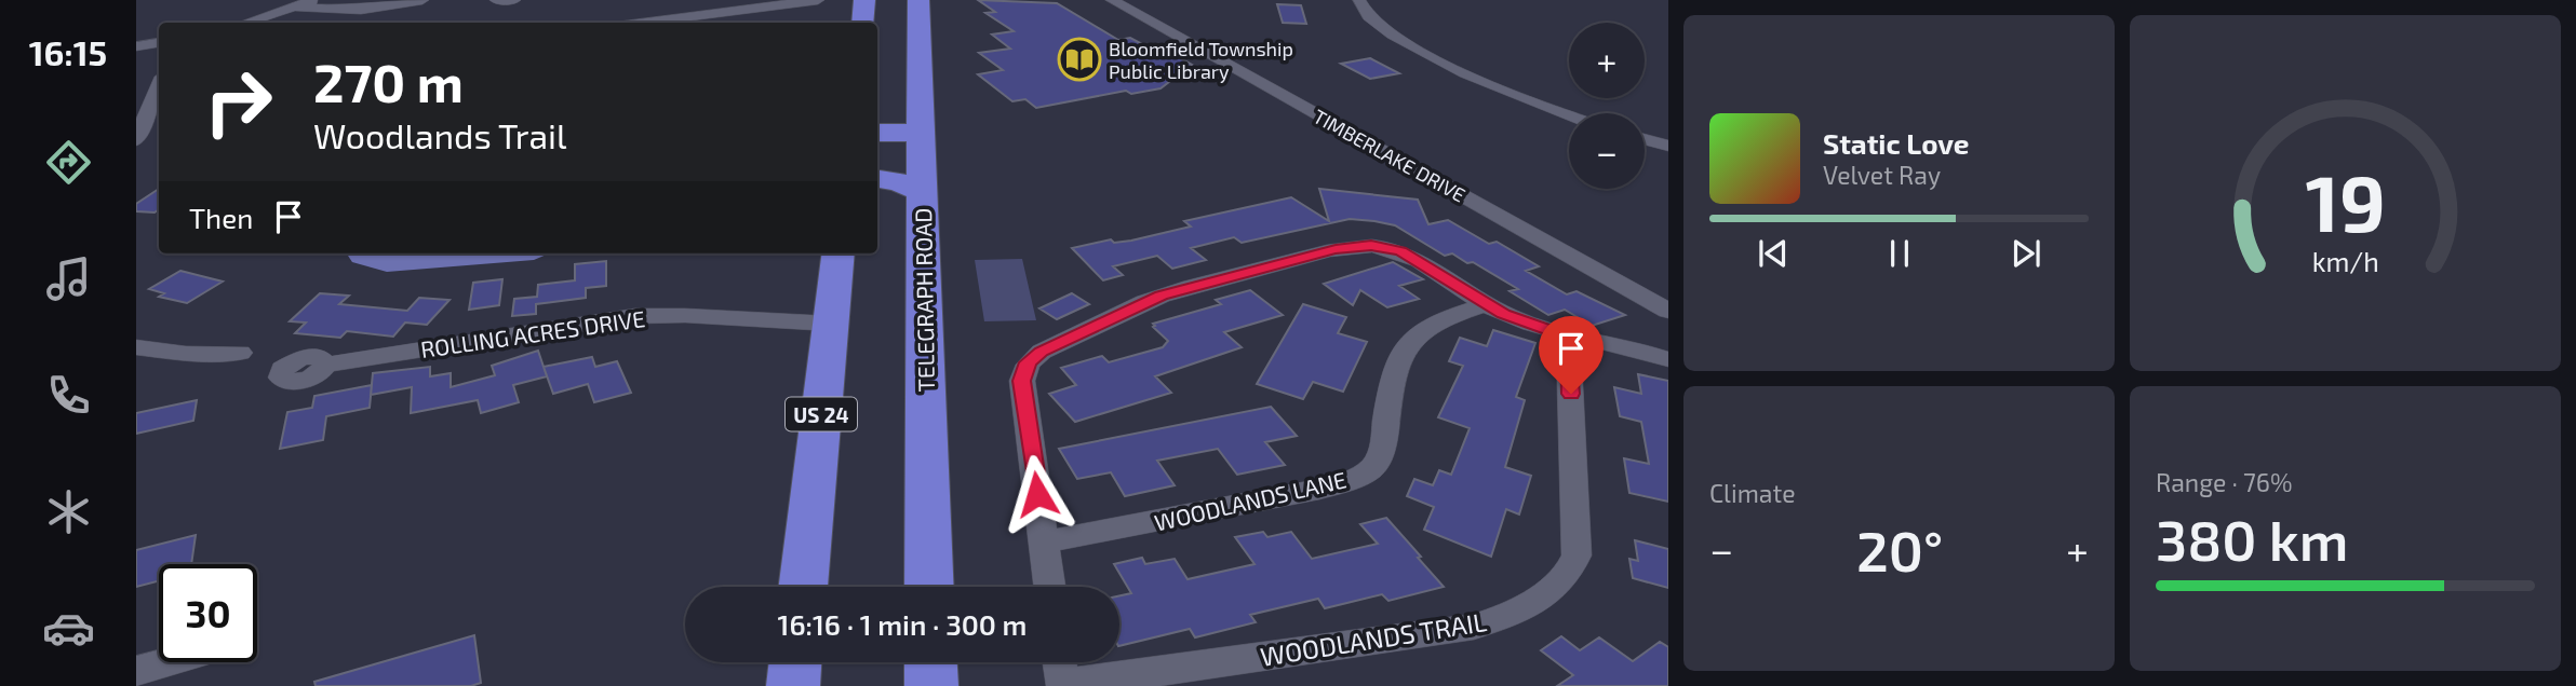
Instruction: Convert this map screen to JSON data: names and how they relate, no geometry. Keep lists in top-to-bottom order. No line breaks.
{"streets":{"highway":["TELEGRAPH ROAD","US 24"],"street":["TIMBERLAKE DRIVE","ROLLING ACRES DRIVE","WOODLANDS LANE","WOODLANDS TRAIL"]},"crossings":[["ROLLING ACRES DRIVE","US 24"]],"places":{"library":["Bloomfield Township Public Library"]},"page":{"tabs":"16:15","map_buttons":["+","−"],"turn":["270 m","Woodlands Trail"],"song":["Static Love","Velvet Ray"],"then":"Then","tile":["Climate",["Range · 76%","380 km"]],"heat":["−","20°","+"],"limit":"30","trip":"16:16 · 1 min · 300 m","gauge":["19","km/h"]}}
